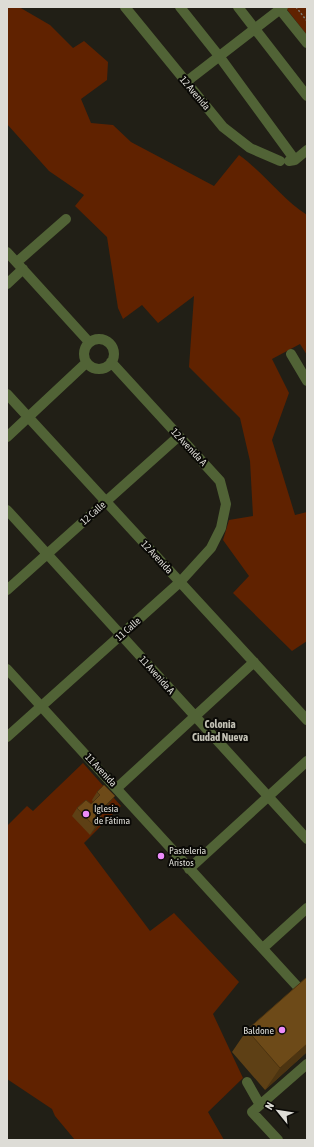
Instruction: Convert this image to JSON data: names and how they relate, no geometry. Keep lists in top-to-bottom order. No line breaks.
{"streets":{"street":["12 Avenida","12 Avenida A","12 Calle","11 Calle","11 Avenida A","11 Avenida"]},"crossings":[["12 Avenida","12 Calle"],["12 Avenida","11 Calle"],["12 Avenida A","12 Calle"],["12 Avenida A","11 Calle"],["12 Calle","11 Avenida A"],["11 Calle","11 Avenida A"],["11 Calle","11 Avenida"]],"districts":["Colonia Ciudad Nueva"],"places":["Iglesia de Fátima","Pastelería Aristos","Baldone"],"north":"top left"}
